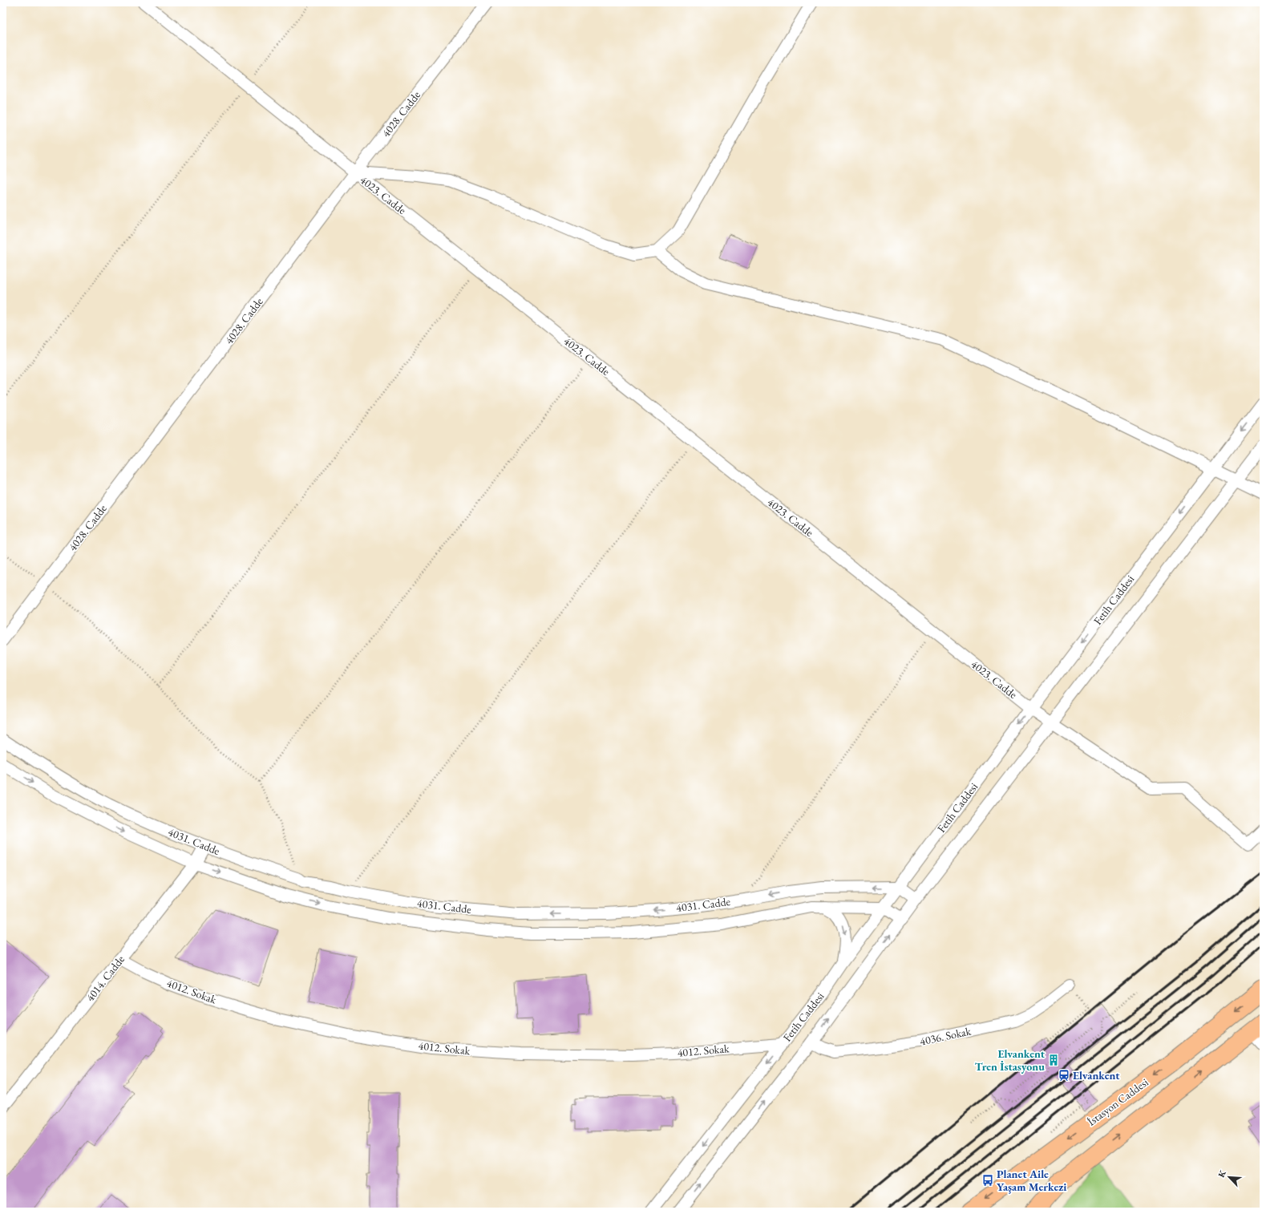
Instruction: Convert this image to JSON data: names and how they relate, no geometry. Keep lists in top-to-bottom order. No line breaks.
{"streets":{"main road":["İstasyon Caddesi"],"street":["4028. Cadde","4023. Cadde","Fetih Caddesi","4031. Cadde","4014. Cadde","4012. Sokak","4036. Sokak"]},"crossings":[["4028. Cadde","4023. Cadde"],["4023. Cadde","Fetih Caddesi"],["Fetih Caddesi","4031. Cadde"],["Fetih Caddesi","4012. Sokak"],["Fetih Caddesi","4036. Sokak"],["4031. Cadde","4014. Cadde"],["4014. Cadde","4012. Sokak"]],"places":{"building":["Elvankent Tren İstasyonu"],"station":["Elvankent"],"bus stop":["Planet Aile Yaşam Merkezi"]},"north":"top left"}
